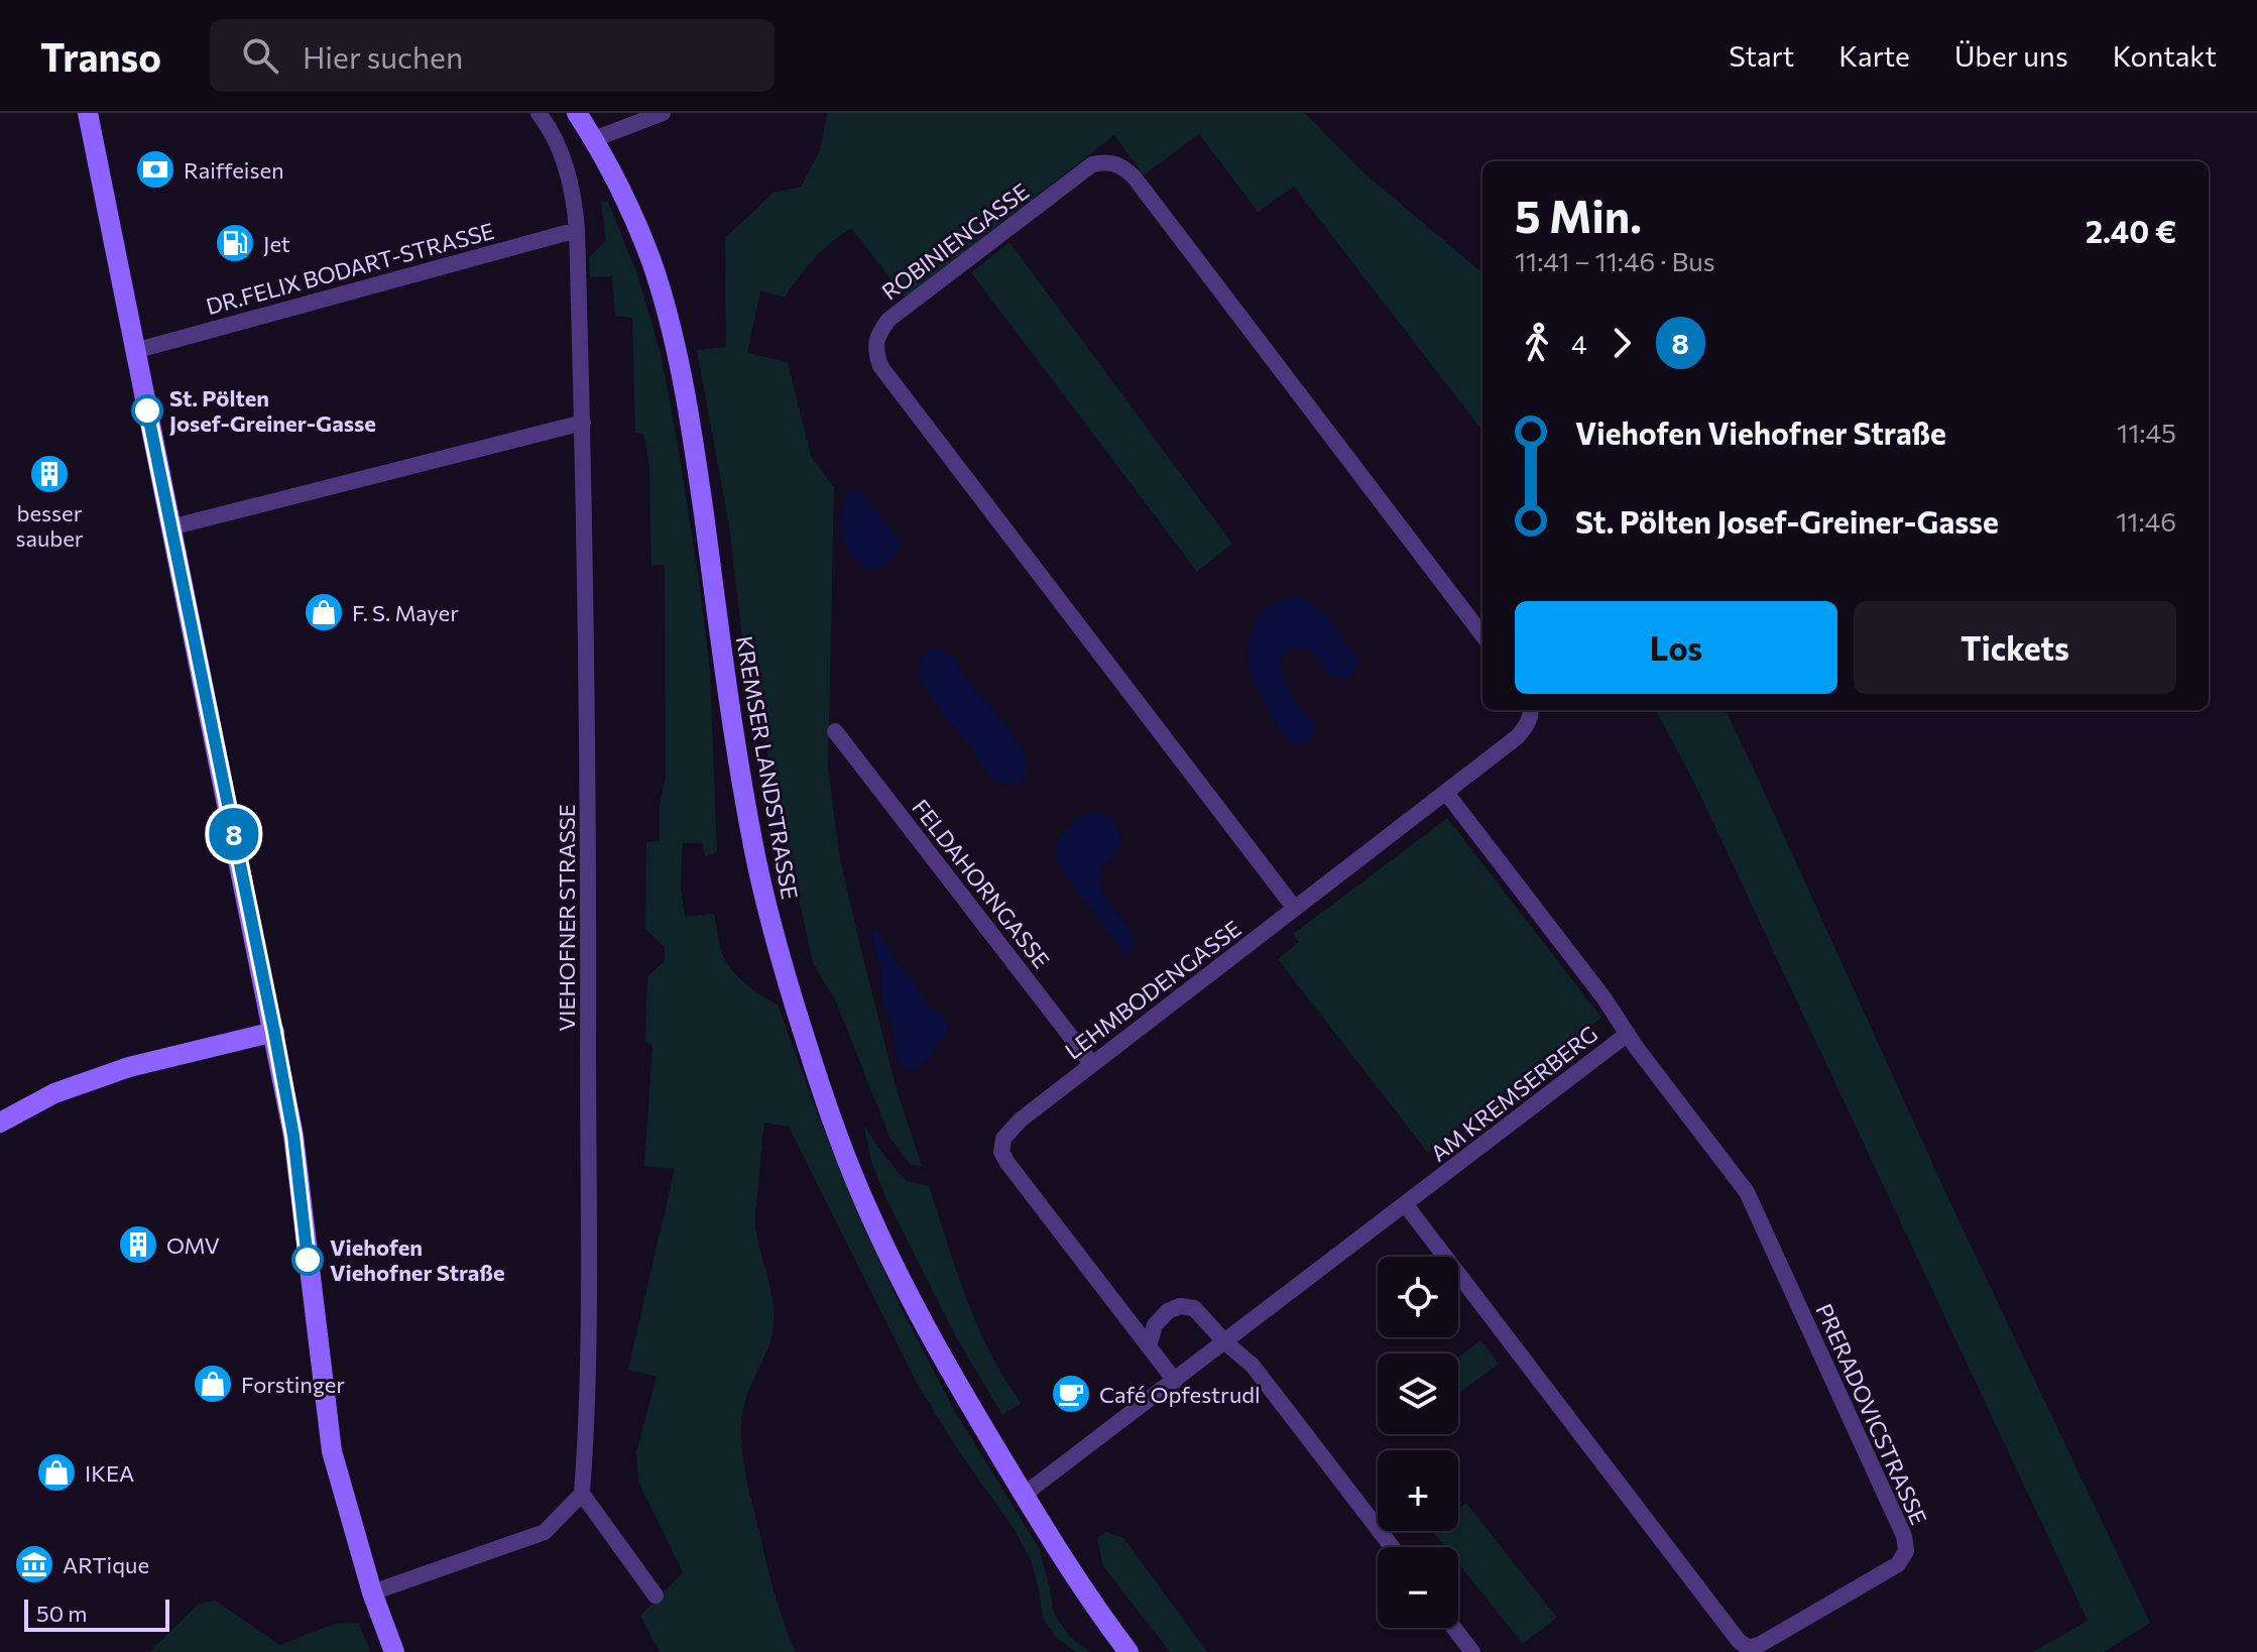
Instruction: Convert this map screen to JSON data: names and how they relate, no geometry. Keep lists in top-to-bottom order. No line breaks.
{"streets":{"main road":["KREMSER LANDSTRASSE"],"street":["ROBINIENGASSE","DR.FELIX BODART-STRASSE","FELDAHORNGASSE","VIEHOFNER STRASSE","LEHMBODENGASSE","AM KREMSERBERG","PRERADOVICSTRASSE"]},"crossings":[["ROBINIENGASSE","LEHMBODENGASSE"],["DR.FELIX BODART-STRASSE","VIEHOFNER STRASSE"],["KREMSER LANDSTRASSE","AM KREMSERBERG"],["FELDAHORNGASSE","LEHMBODENGASSE"],["LEHMBODENGASSE","AM KREMSERBERG"],["AM KREMSERBERG","PRERADOVICSTRASSE"]],"places":{"bank":["Raiffeisen"],"fuel station":["Jet"],"other":["St. Pölten Josef-Greiner-Gasse","Viehofen Viehofner Straße"],"building":["besser sauber","OMV"],"shop":["F. S. Mayer","Forstinger","IKEA"],"cafe":["Café Opfestrudl"],"museum":["ARTique"]},"lines":["bus line 8"],"scale_bar":"50 m","page":{"header":"Transo","search":"Hier suchen","nav":["Start","Karte","Über uns","Kontakt"],"on_map":"8","heading":["5 Min.","11:41 – 11:46 · Bus","2.40 €"],"legs":["4","8"],"list":[{"name":"Viehofen Viehofner Straße","value":"11:45"},{"name":"St. Pölten Josef-Greiner-Gasse","value":"11:46"}],"buttons":["Los","Tickets"],"map_buttons":["+","−"],"scale":"50 m"}}
